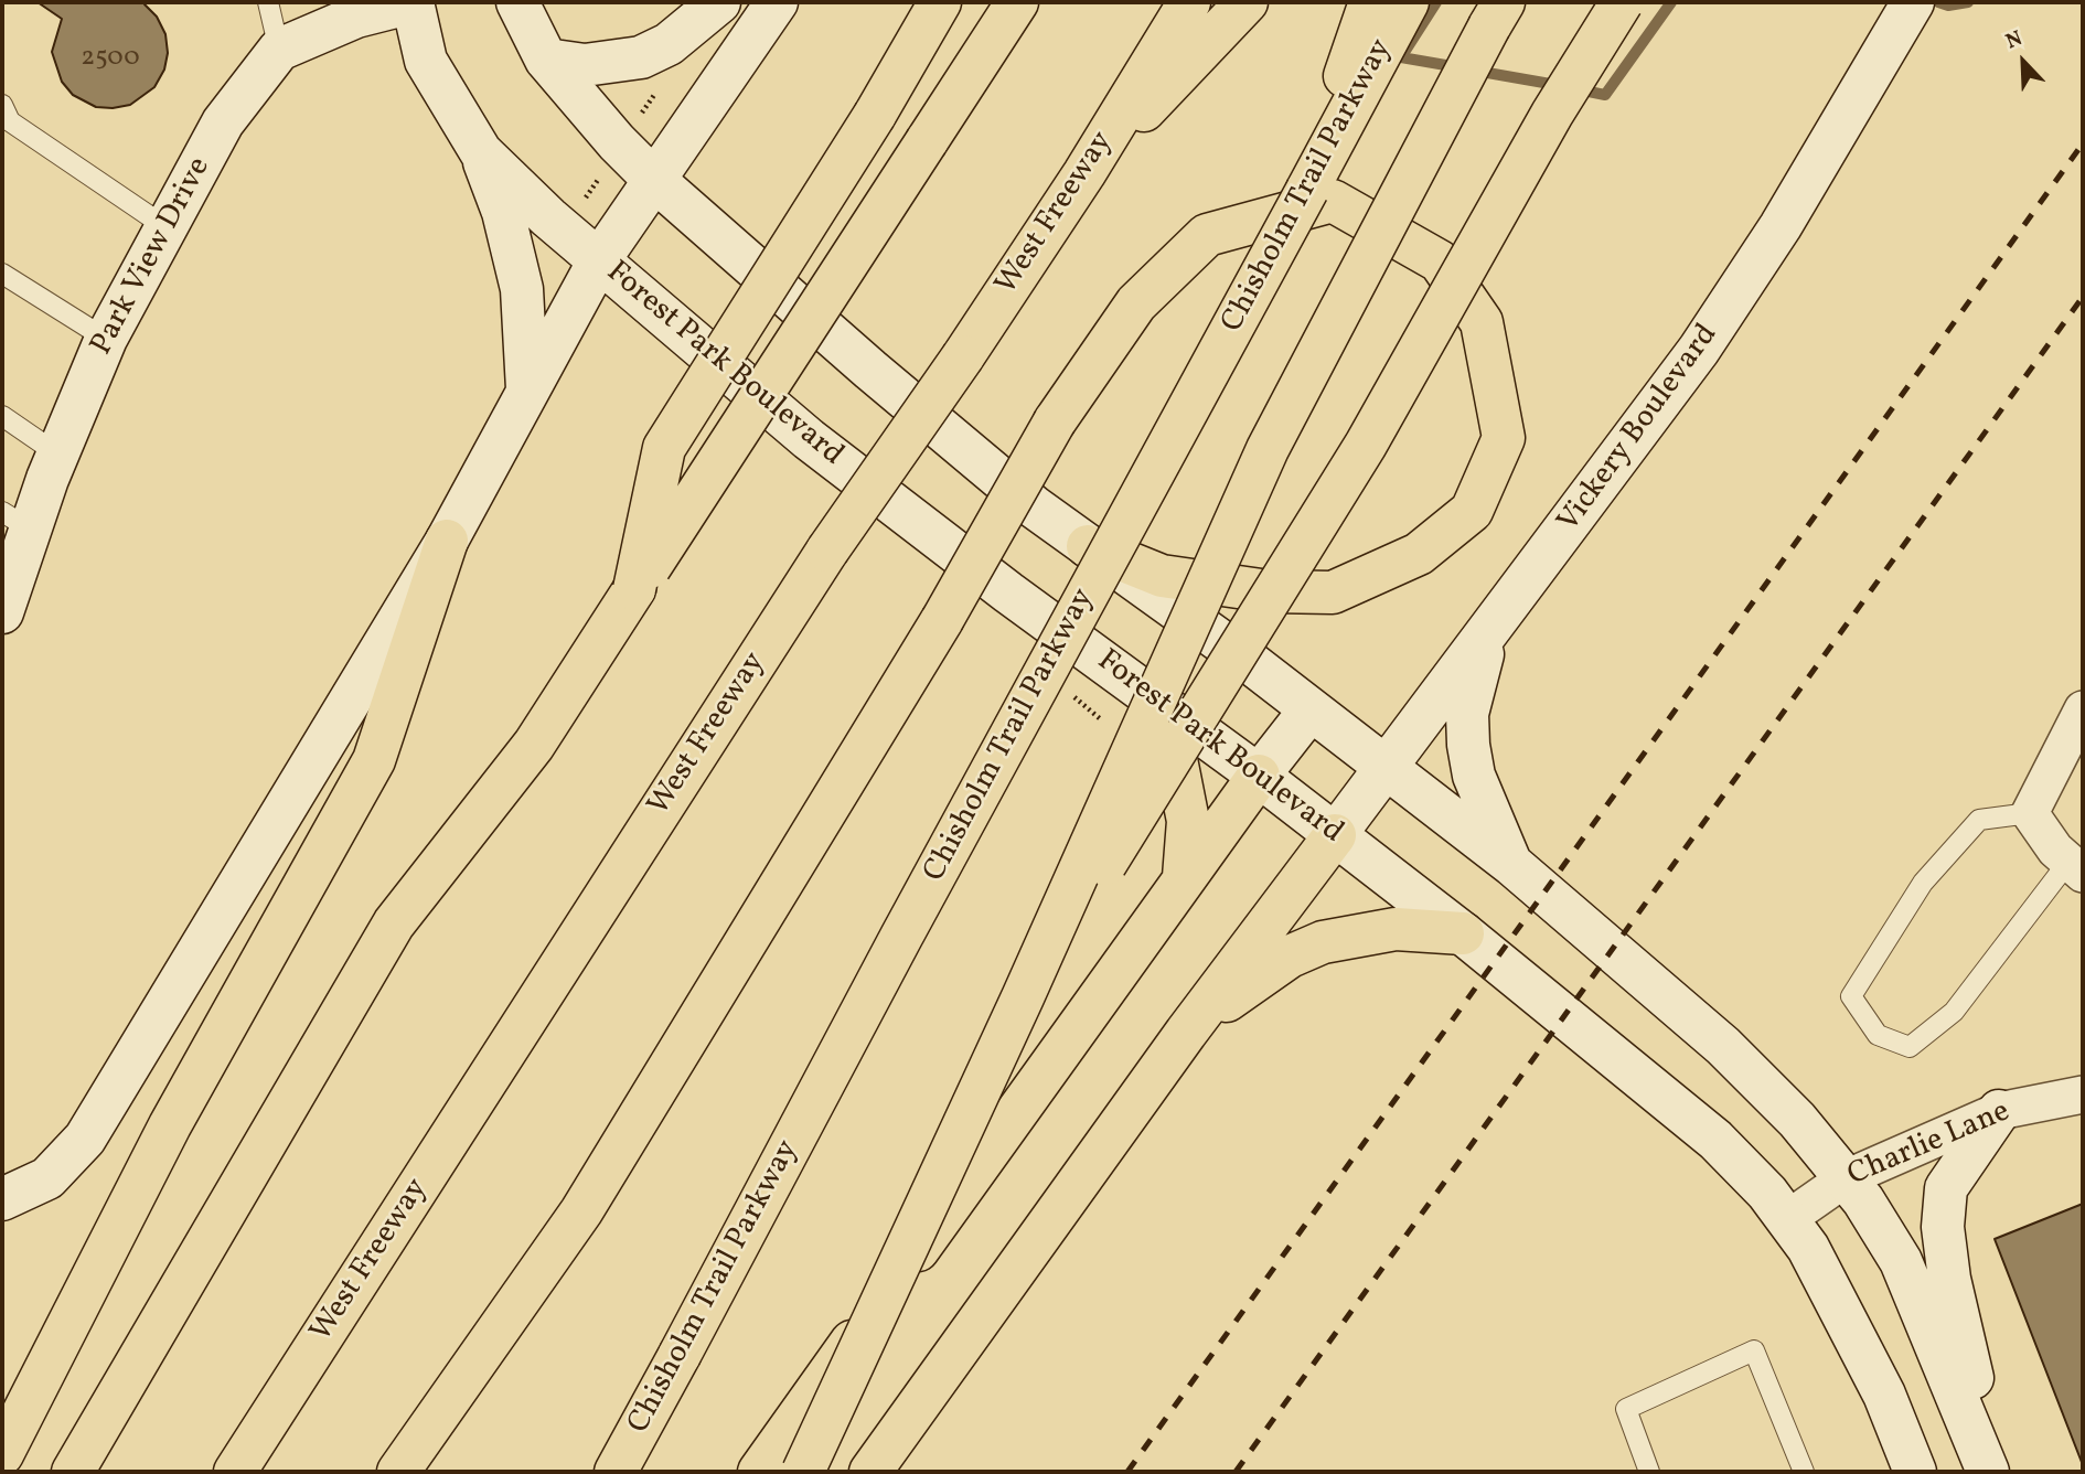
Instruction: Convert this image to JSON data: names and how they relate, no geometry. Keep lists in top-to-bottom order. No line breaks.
{"streets":{"highway":["Chisholm Trail Parkway","West Freeway"],"main road":["Park View Drive","Forest Park Boulevard","Vickery Boulevard"],"street":["Charlie Lane"]},"crossings":[["Park View Drive","Forest Park Boulevard"],["Forest Park Boulevard","Vickery Boulevard"],["Forest Park Boulevard","Charlie Lane"]],"house_numbers":["2500"],"north":"top left"}
